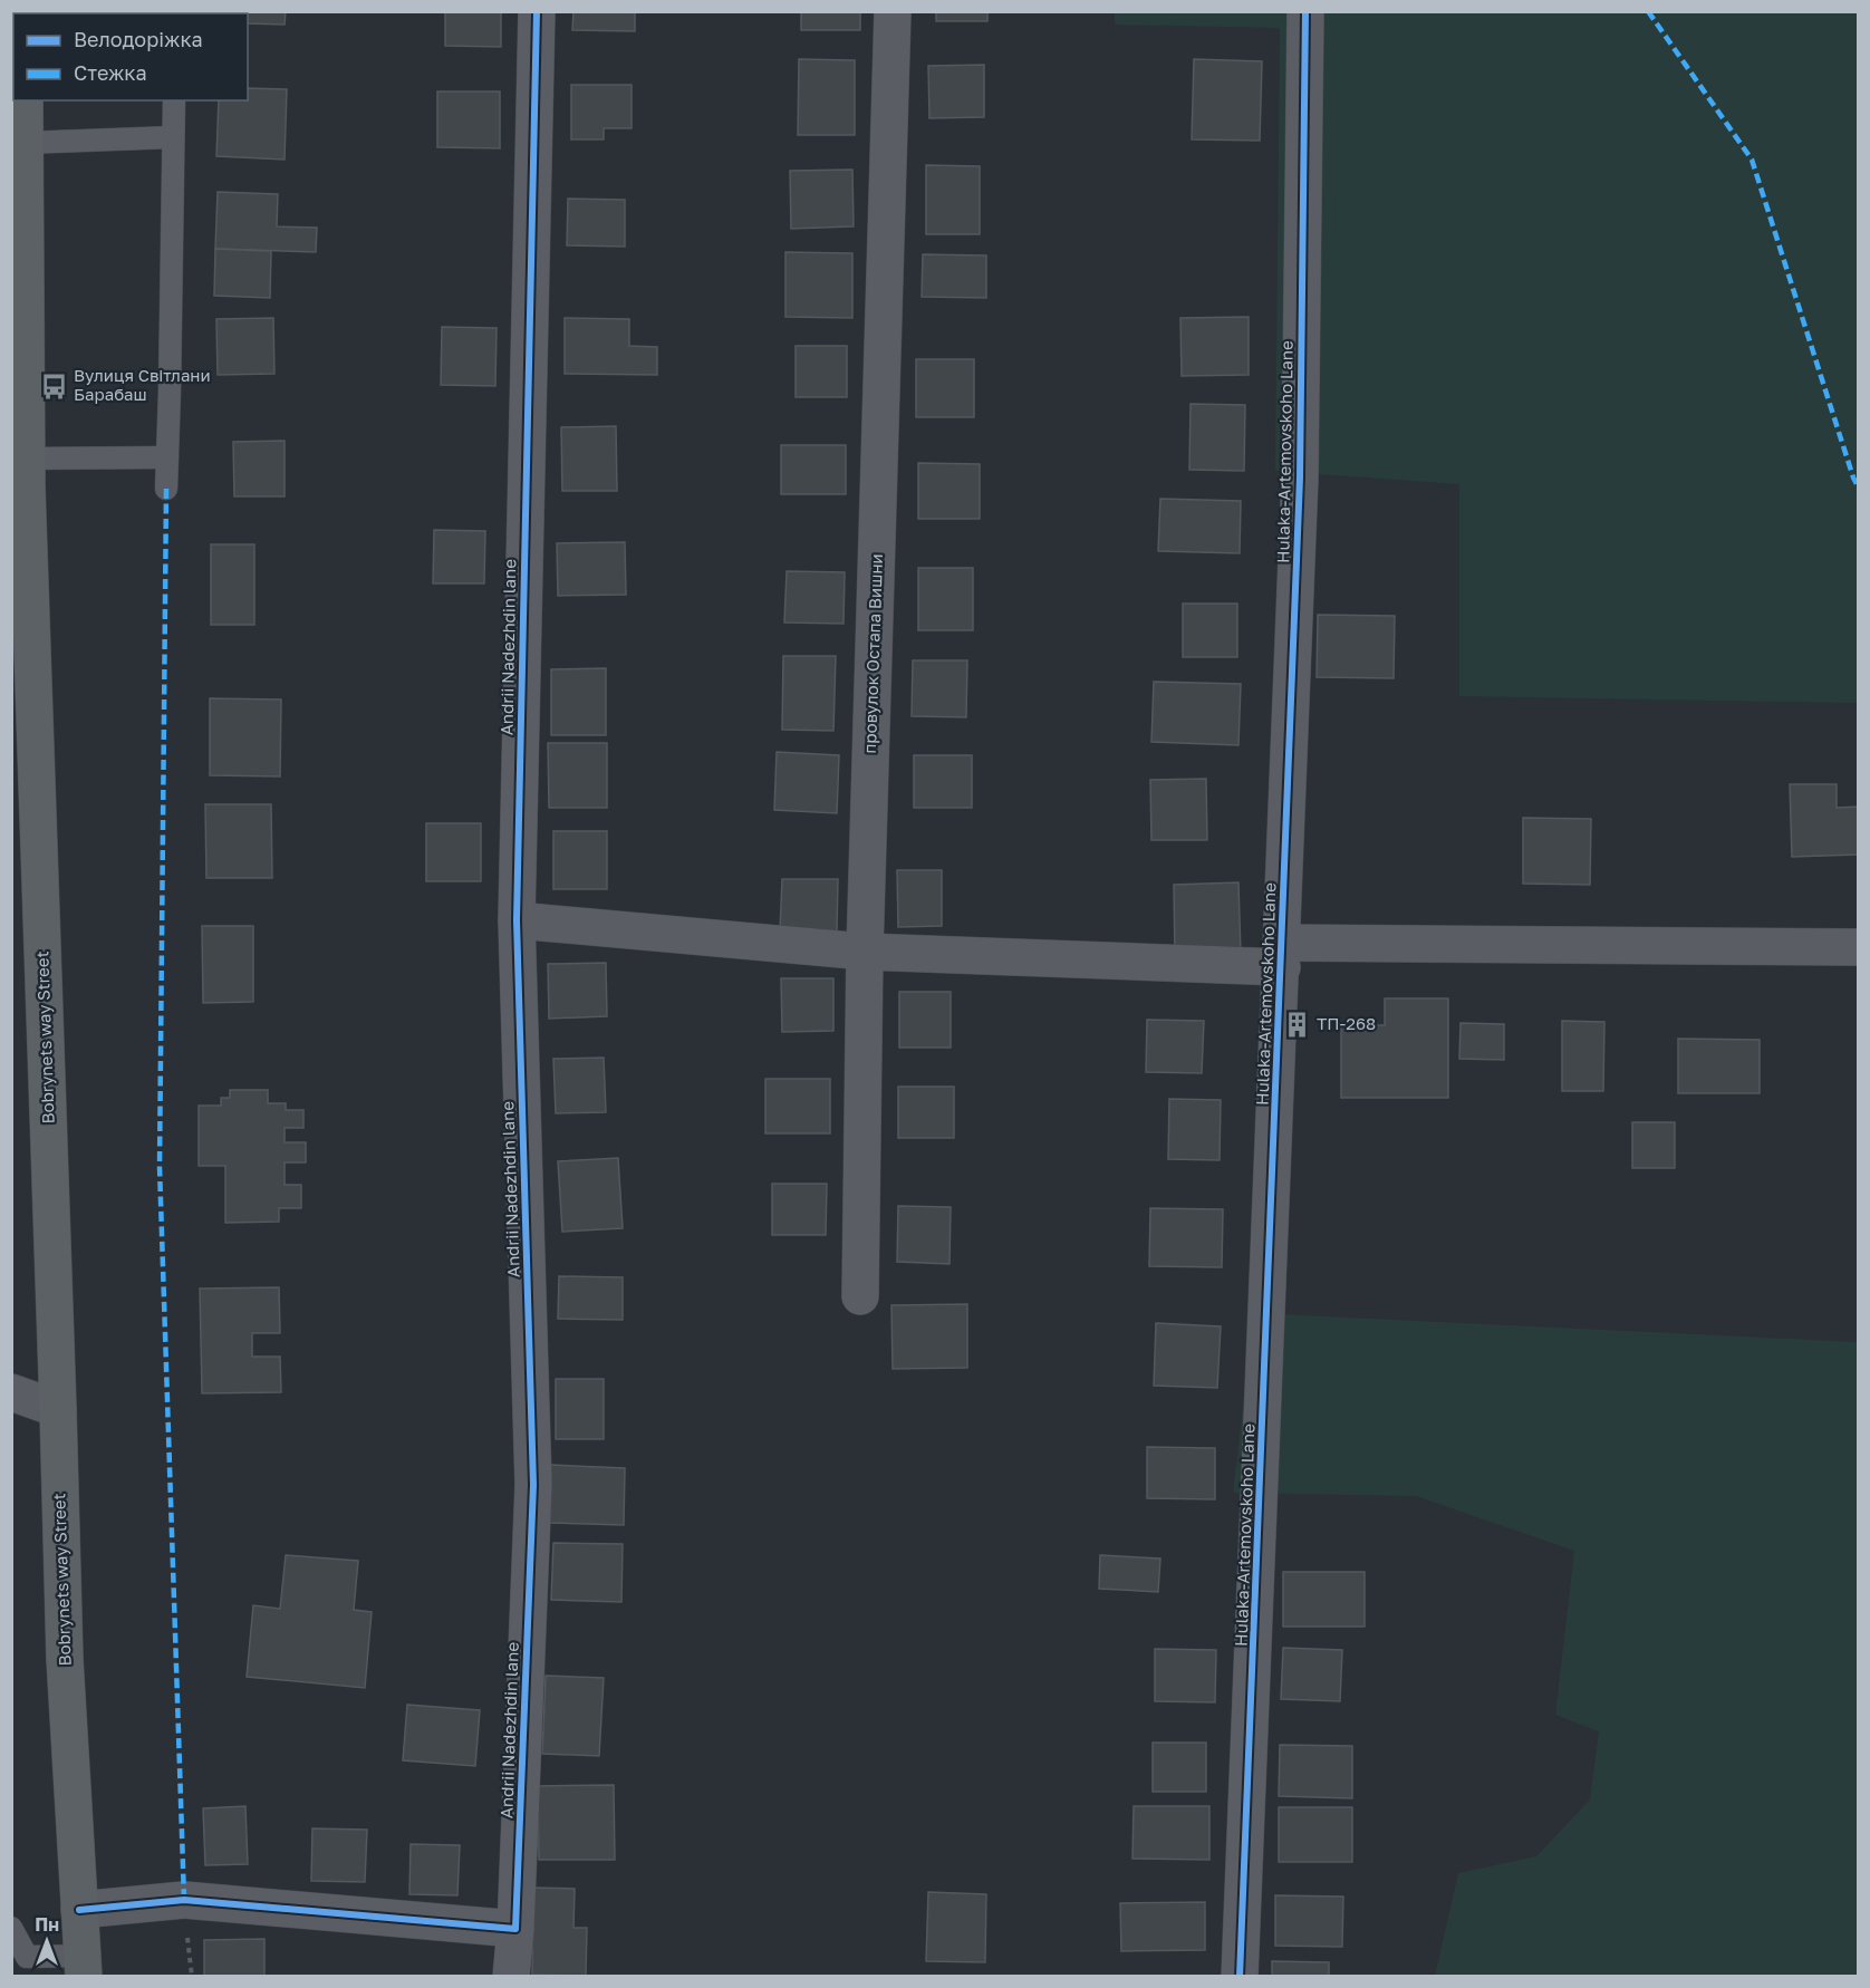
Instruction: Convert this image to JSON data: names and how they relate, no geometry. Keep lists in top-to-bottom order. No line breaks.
{"streets":{"main road":["Bobrynets way Street"],"street":["Hulaka-Artemovskoho Lane","Andrii Nadezhdin lane","провулок Остапа Вишни"]},"places":{"bus stop":["Вулиця Світлани Барабаш"],"building":["ТП-268"]},"legend":["Велодоріжка","Стежка"],"north":"top"}
